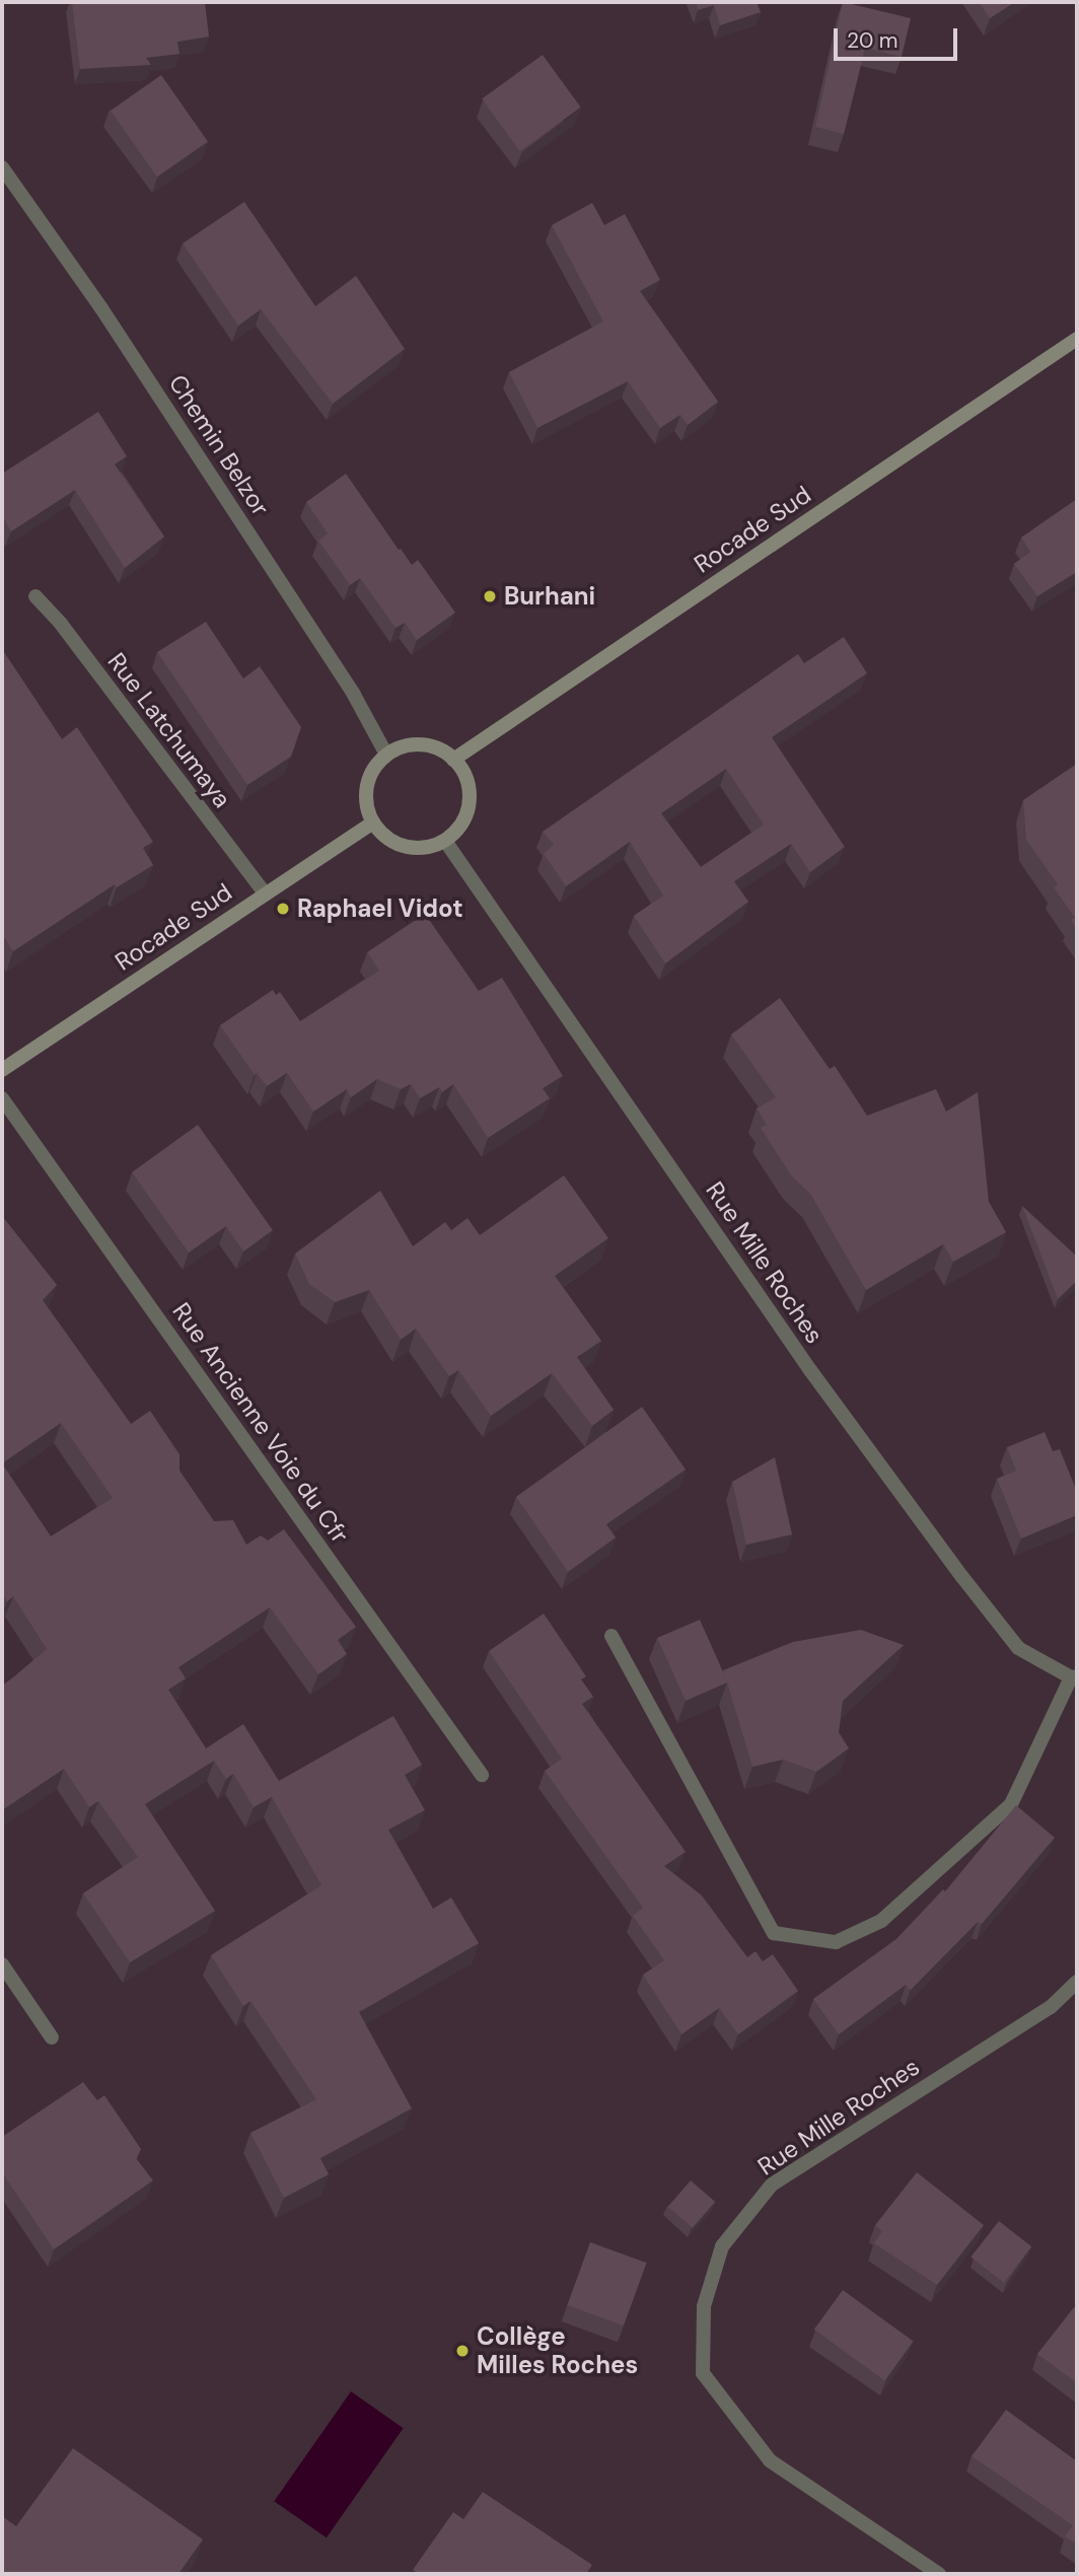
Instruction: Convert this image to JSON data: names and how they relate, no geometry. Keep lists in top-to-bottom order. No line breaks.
{"streets":{"main road":["Rocade Sud"],"street":["Chemin Belzor","Rue Latchumaya","Rue Mille Roches","Rue Ancienne Voie du Cfr"]},"crossings":[["Chemin Belzor","Rocade Sud"],["Chemin Belzor","Rue Mille Roches"],["Rocade Sud","Rue Latchumaya"],["Rocade Sud","Rue Mille Roches"]],"places":["Burhani","Raphael Vidot","Collège Milles Roches"],"scale_bar":"20 m"}
